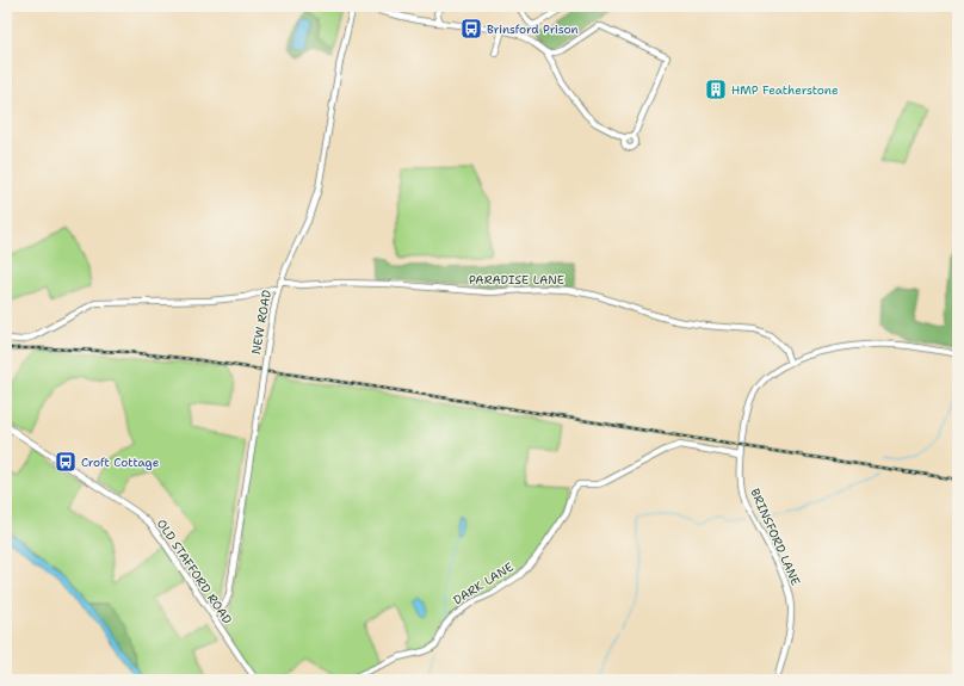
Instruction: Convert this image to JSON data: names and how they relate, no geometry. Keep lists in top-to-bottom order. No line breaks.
{"streets":{"street":["PARADISE LANE","NEW ROAD","BRINSFORD LANE","OLD STAFFORD ROAD","DARK LANE"]},"crossings":[["PARADISE LANE","NEW ROAD"],["PARADISE LANE","BRINSFORD LANE"],["NEW ROAD","OLD STAFFORD ROAD"],["BRINSFORD LANE","DARK LANE"]],"places":{"bus stop":["Brinsford Prison","Croft Cottage"],"building":["HMP Featherstone"]}}
